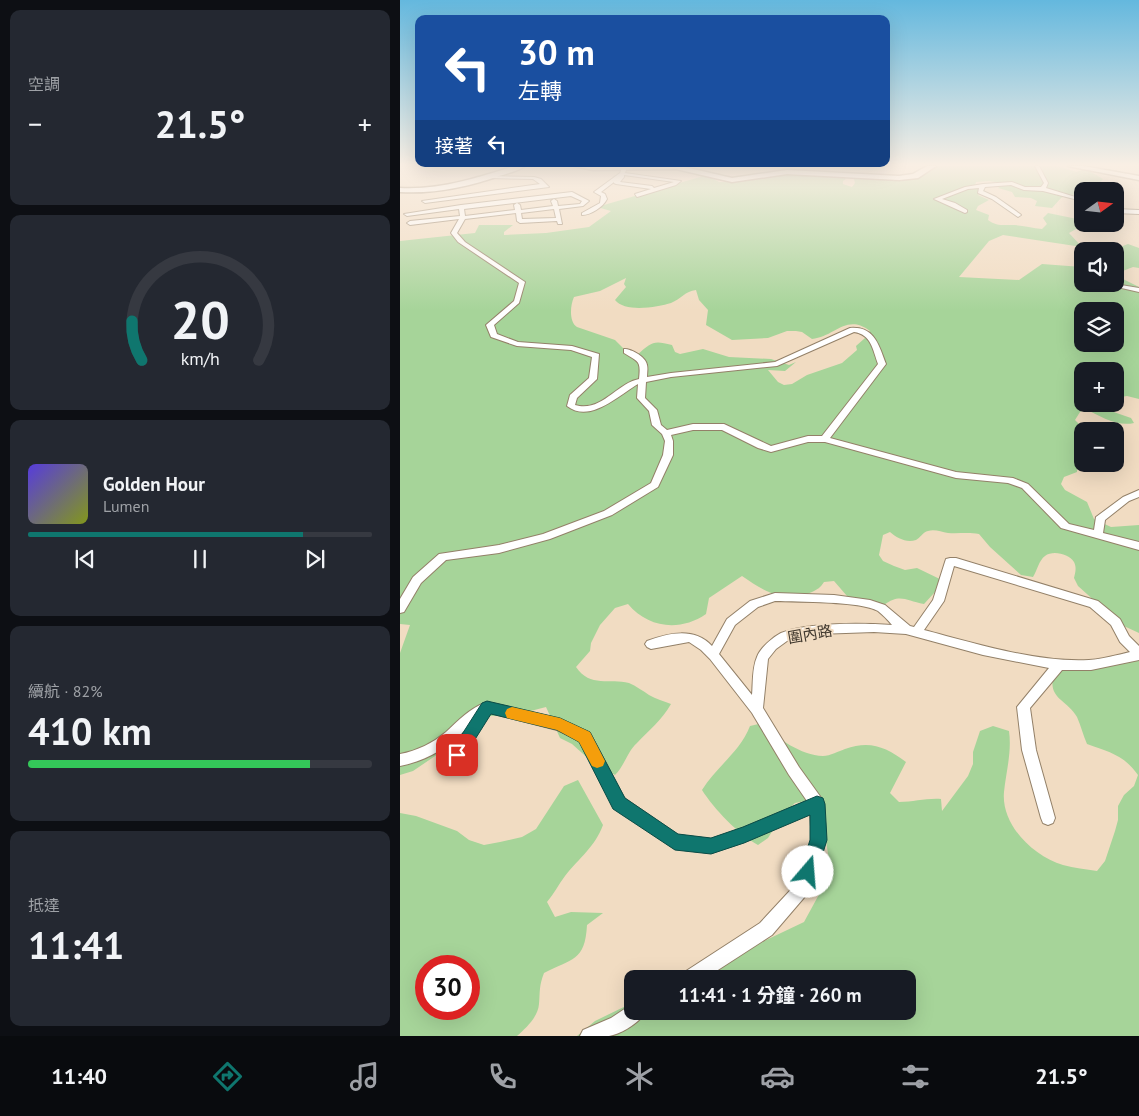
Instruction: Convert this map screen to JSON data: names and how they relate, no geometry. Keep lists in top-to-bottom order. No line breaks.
{"streets":{"street":["圍內路"]},"north":"right","page":{"tile":["空調",["續航 · 82%","410 km"],["抵達","11:41"]],"turn":["30 m","左轉"],"heat":["−","21.5°","+"],"then":"接著","map_buttons":["+","−"],"song":["Golden Hour","Lumen"],"limit":"30","trip":"11:41 · 1 分鐘 · 260 m","tabs":["11:40","21.5°"],"gauge":["20","km/h"]}}
